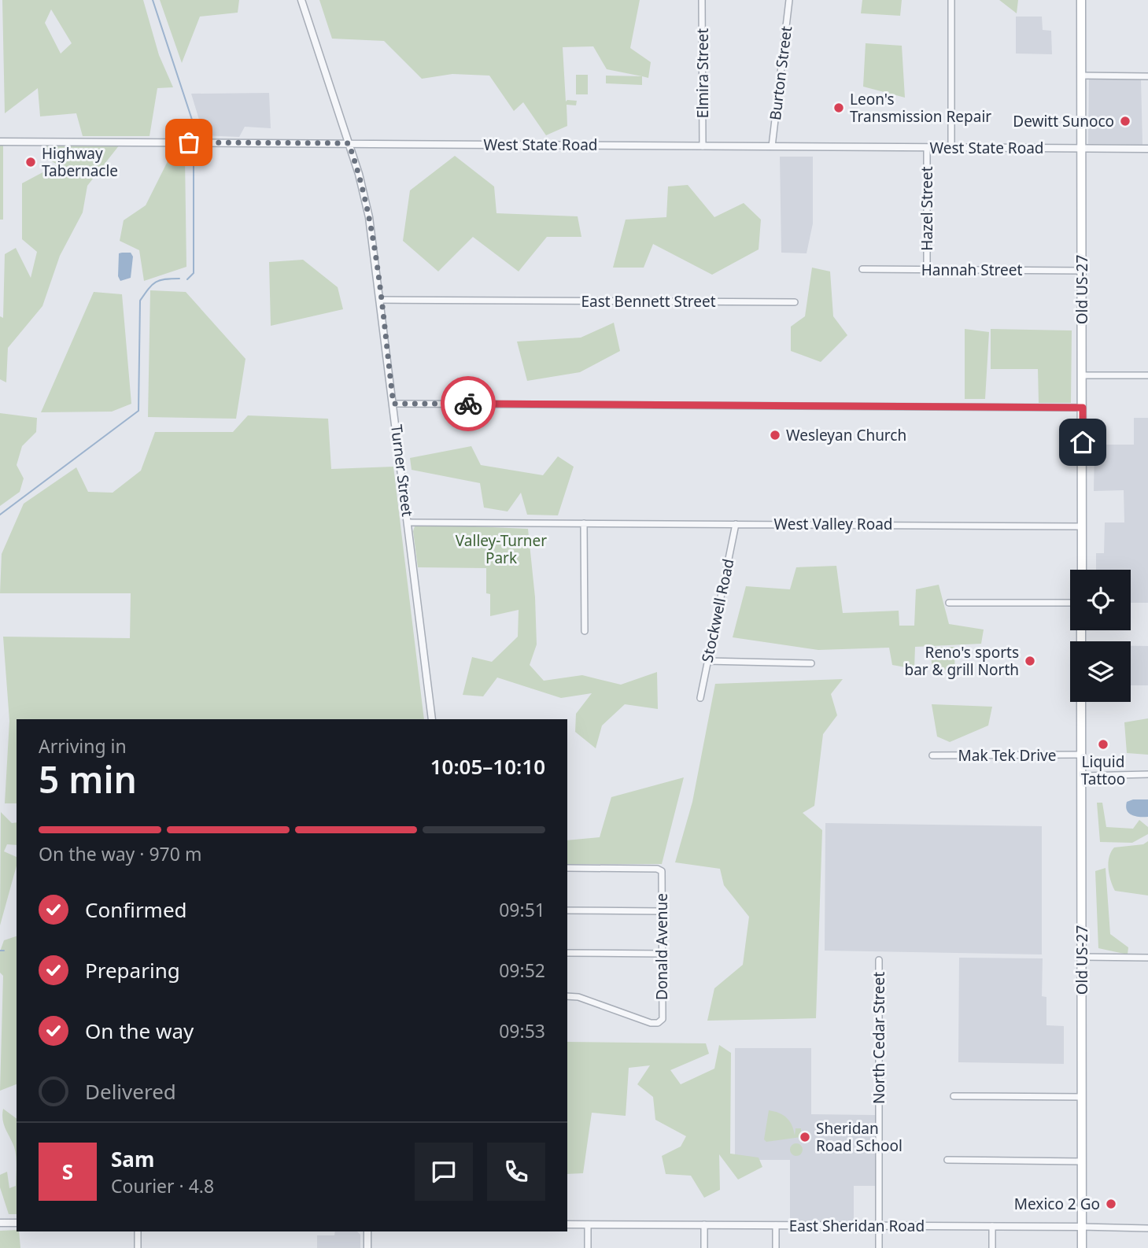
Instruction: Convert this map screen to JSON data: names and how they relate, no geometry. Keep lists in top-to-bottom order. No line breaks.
{"streets":{"main road":["Old US-27"],"street":["Elmira Street","Burton Street","West State Road","Hazel Street","Hannah Street","East Bennett Street","Turner Street","West Valley Road","Stockwell Road","Mak Tek Drive","Donald Avenue","North Cedar Street","East Sheridan Road"]},"crossings":[["Elmira Street","West State Road"],["Burton Street","West State Road"],["West State Road","Hazel Street"],["West State Road","Old US-27"],["West State Road","Turner Street"],["Hazel Street","Hannah Street"],["Hannah Street","Old US-27"],["Old US-27","West Valley Road"],["Old US-27","Mak Tek Drive"],["Old US-27","East Sheridan Road"],["East Bennett Street","Turner Street"],["Turner Street","West Valley Road"],["West Valley Road","Stockwell Road"],["North Cedar Street","East Sheridan Road"]],"parks":["Valley-Turner Park"],"places":["Leon's Transmission Repair","Dewitt Sunoco","Highway Tabernacle","Wesleyan Church","Reno's sports bar & grill North","Liquid Tattoo","Sheridan Road School","Mexico 2 Go"],"page":{"heading":["5 min","Arriving in","10:05–10:10"],"panel":["Sam","Courier · 4.8"],"bar":"On the way · 970 m","list":[["Confirmed","09:51"],["Preparing","09:52"],["On the way","09:53"],"Delivered"],"round":"S"}}
